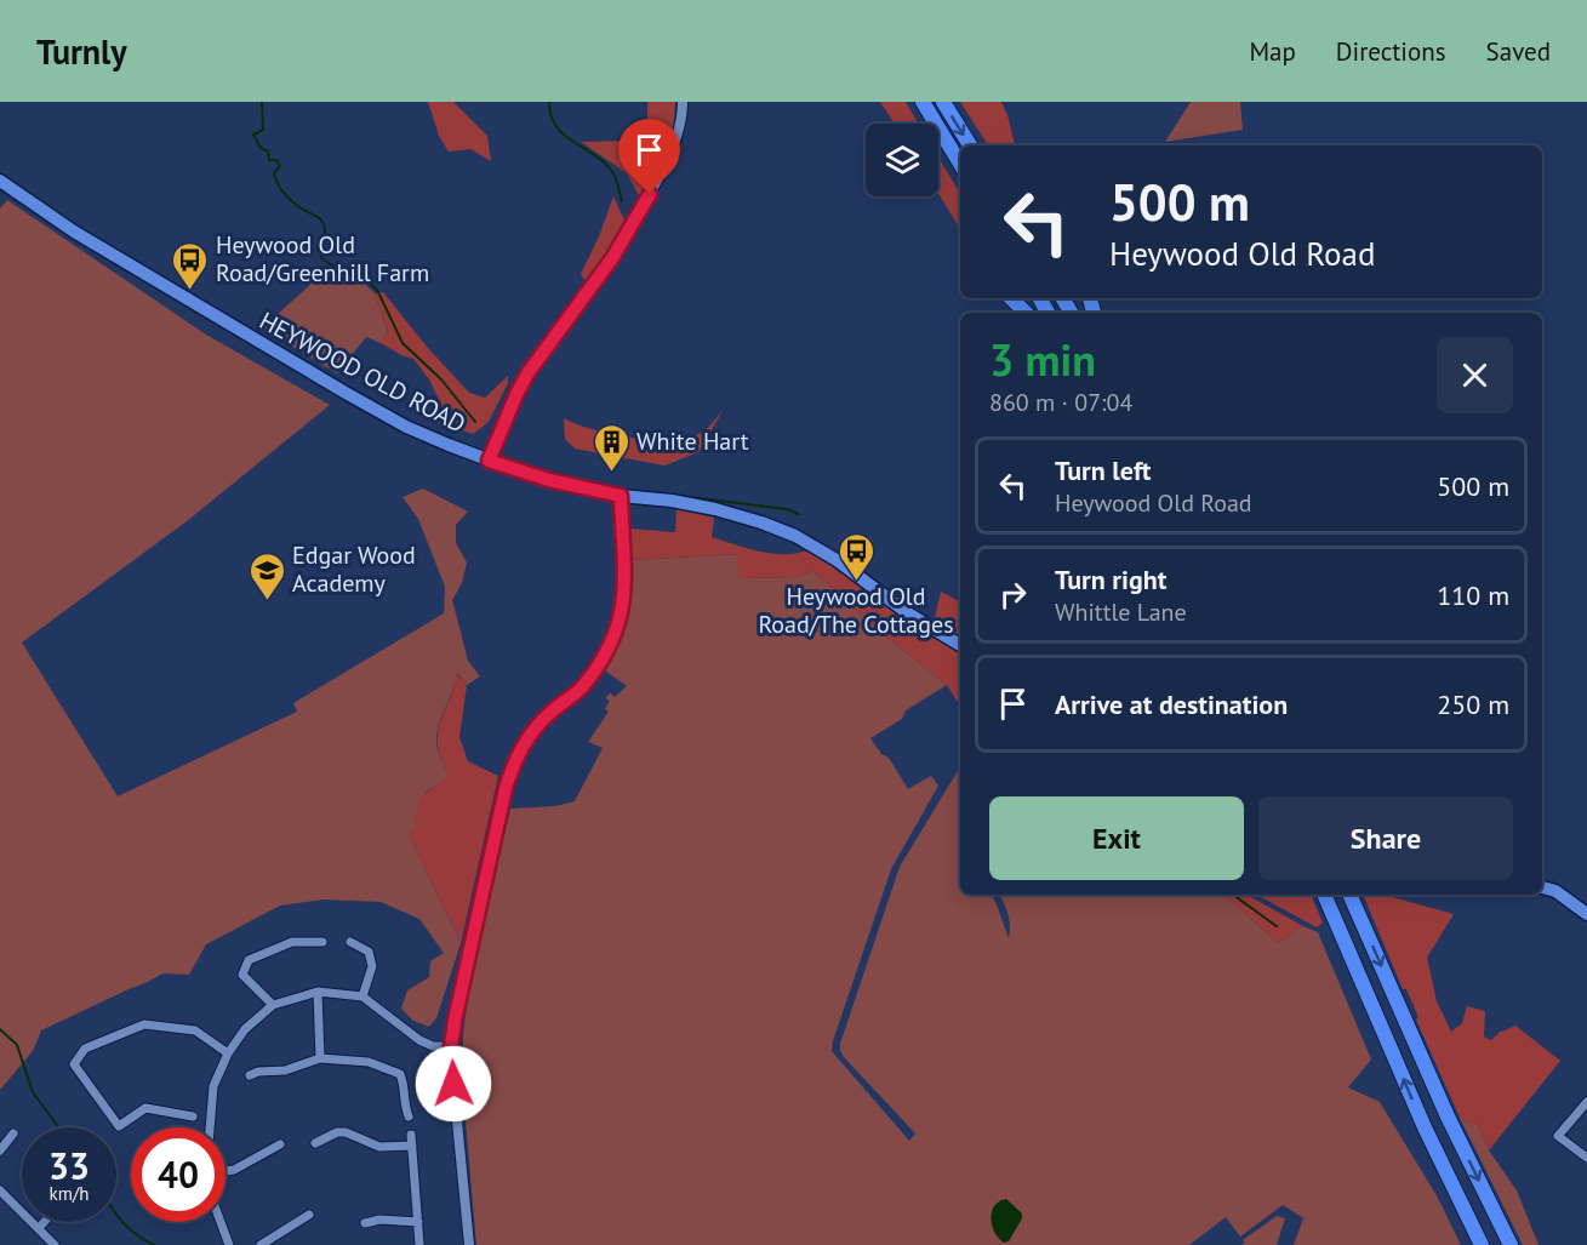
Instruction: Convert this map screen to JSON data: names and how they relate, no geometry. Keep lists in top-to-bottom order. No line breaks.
{"streets":{"main road":["HEYWOOD OLD ROAD"]},"places":{"bus stop":["Heywood Old Road/Greenhill Farm","Heywood Old Road/The Cottages"],"building":["White Hart"],"school or university":["Edgar Wood Academy"]},"page":{"header":"Turnly","nav":["Map","Directions","Saved"],"turn":["500 m","Heywood Old Road"],"heading":["3 min","860 m · 07:04"],"list":[{"name":"Turn left","note":"Heywood Old Road","value":"500 m"},{"name":"Turn right","note":"Whittle Lane","value":"110 m"},{"name":"Arrive at destination","value":"250 m"}],"buttons":["Exit","Share"],"speed":"33 km/h","limit":"40"}}
